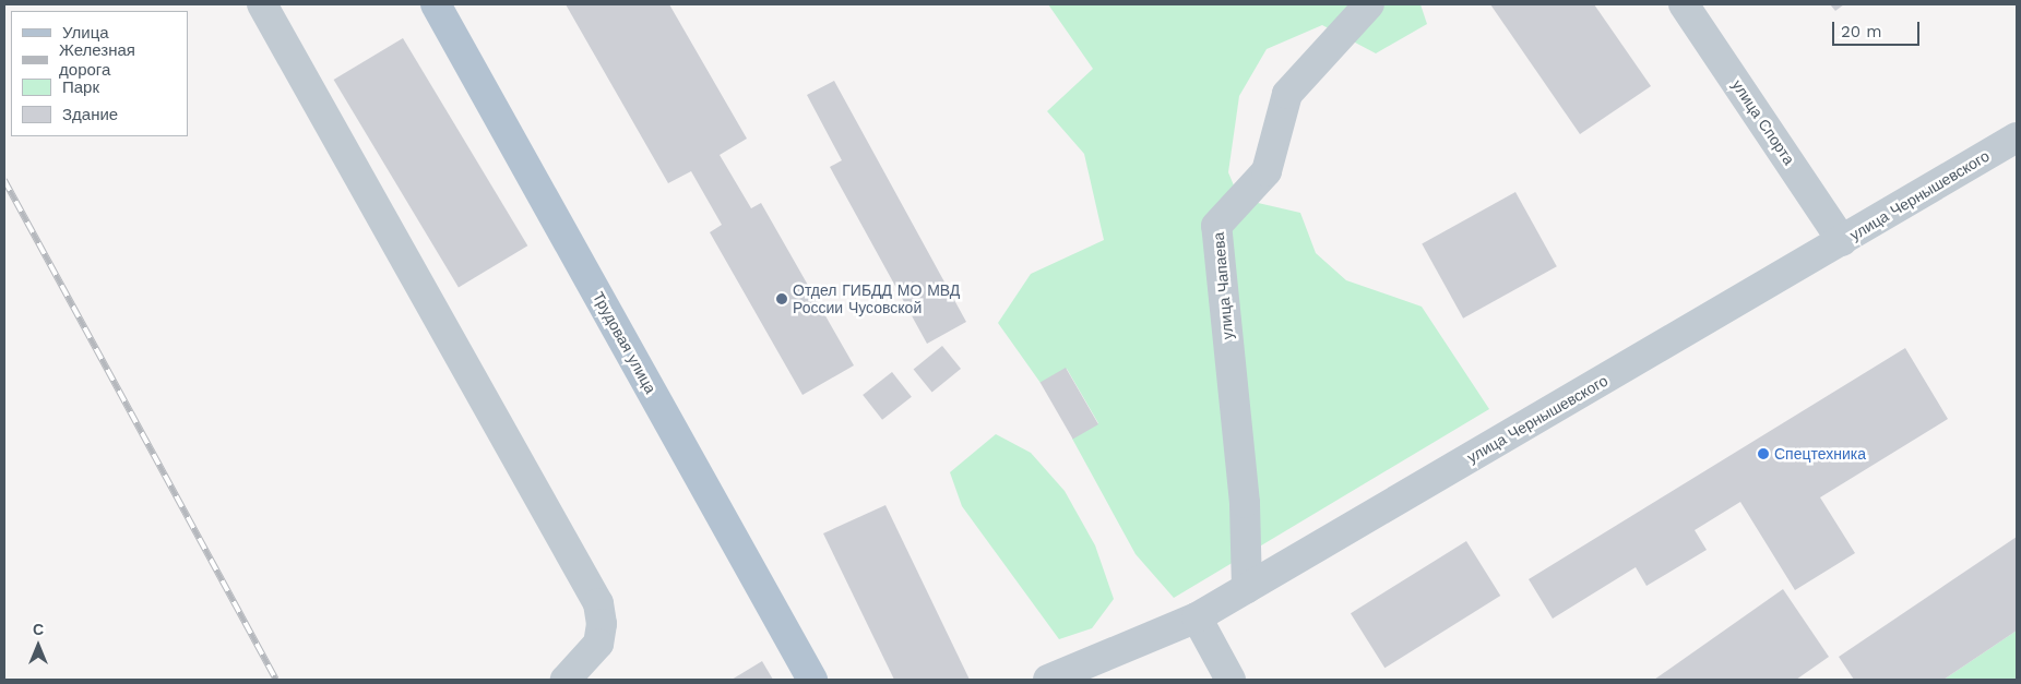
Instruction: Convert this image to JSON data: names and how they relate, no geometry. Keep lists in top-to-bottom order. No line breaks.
{"streets":{"main road":["Трудовая улица"],"street":["улица Спорта","улица Чернышевского","улица Чапаева"]},"crossings":[["улица Спорта","улица Чернышевского"],["улица Чернышевского","улица Чапаева"]],"places":["Отдел ГИБДД МО МВД России Чусовской","Спецтехника"],"legend":["Улица","Железная дорога","Парк","Здание"],"scale_bar":"20 m","north":"top"}
